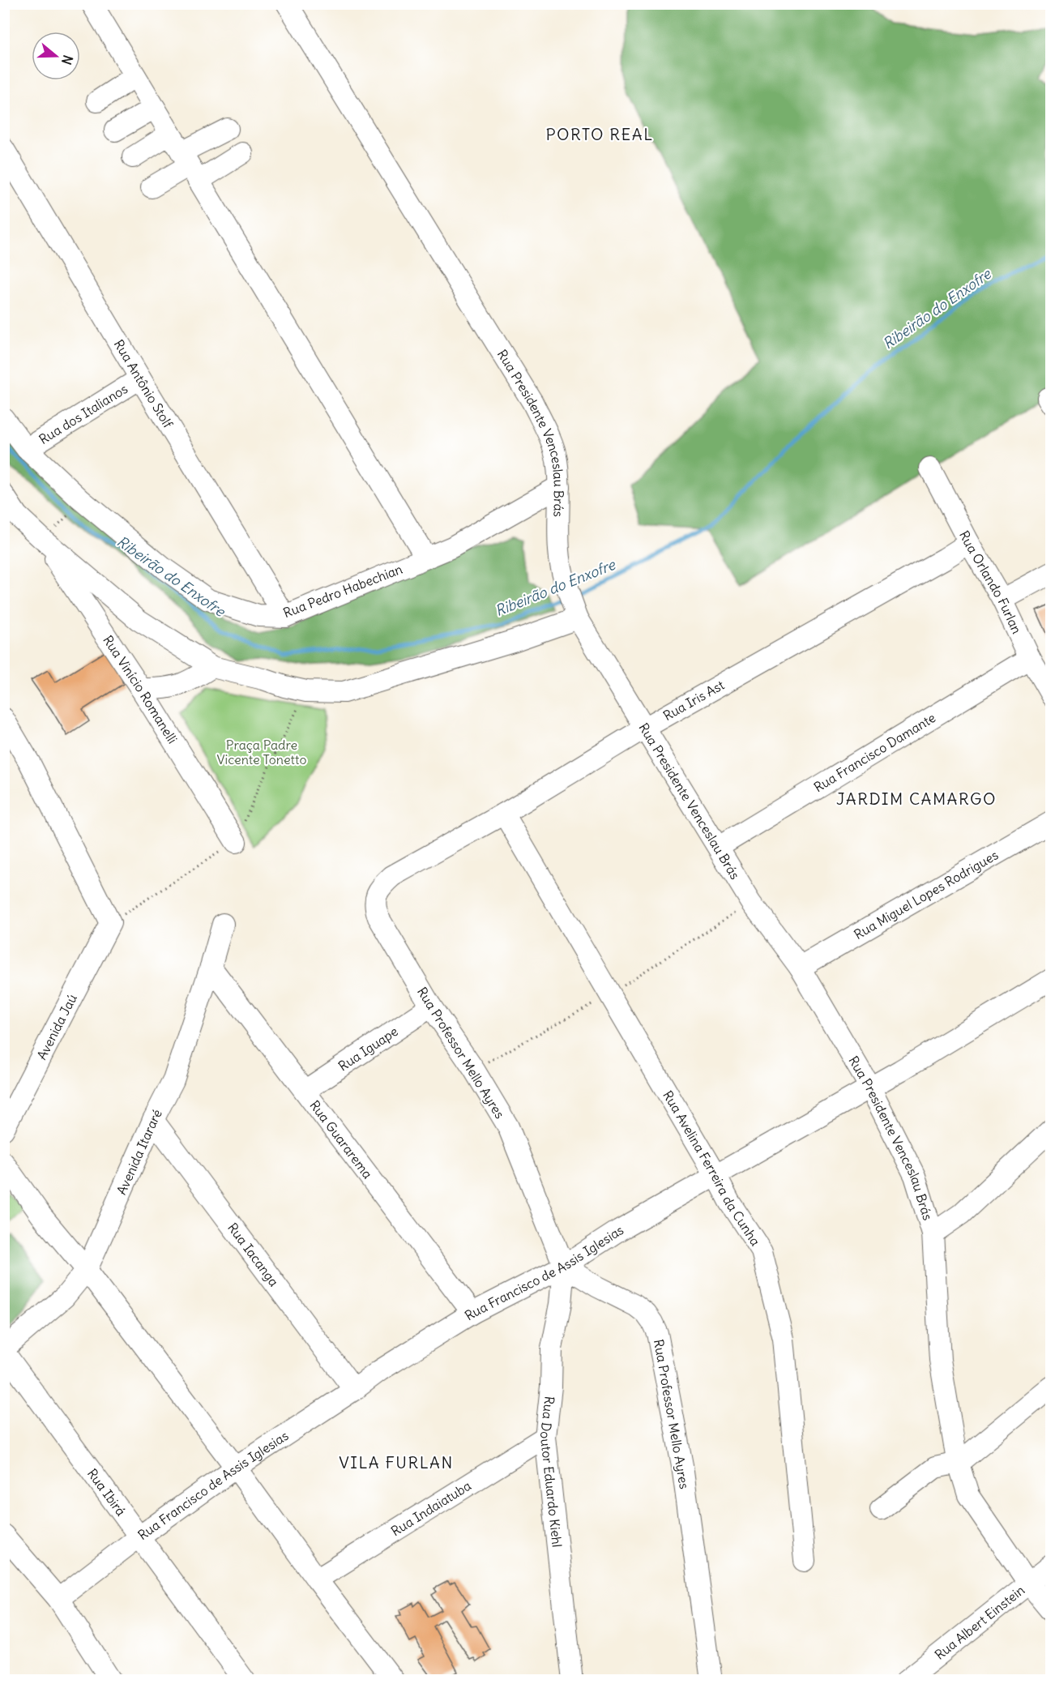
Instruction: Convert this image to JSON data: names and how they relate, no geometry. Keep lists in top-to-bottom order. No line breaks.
{"streets":{"street":["Rua Antônio Stolf","Rua dos Italianos","Rua Presidente Venceslau Brás","Rua Orlando Furlan","Rua Pedro Habechian","Rua Vinício Romanelli","Rua Iris Ast","Rua Francisco Damante","Rua Miguel Lopes Rodrigues","Avenida Jaú","Rua Iguape","Rua Professor Mello Ayres","Rua Guararema","Avenida Itararé","Rua Avelina Ferreira da Cunha","Rua Iacanga","Rua Francisco de Assis Iglesias","Rua Doutor Eduardo Kiehl","Rua Ibirá","Rua Indaiatuba","Rua Albert Einstein"]},"crossings":[["Rua Antônio Stolf","Rua dos Italianos"],["Rua Antônio Stolf","Rua Pedro Habechian"],["Rua dos Italianos","Rua Pedro Habechian"],["Rua Presidente Venceslau Brás","Rua Pedro Habechian"],["Rua Presidente Venceslau Brás","Rua Iris Ast"],["Rua Presidente Venceslau Brás","Rua Francisco Damante"],["Rua Presidente Venceslau Brás","Rua Miguel Lopes Rodrigues"],["Rua Presidente Venceslau Brás","Rua Francisco de Assis Iglesias"],["Rua Presidente Venceslau Brás","Rua Albert Einstein"],["Rua Orlando Furlan","Rua Iris Ast"],["Rua Orlando Furlan","Rua Francisco Damante"],["Rua Iris Ast","Rua Professor Mello Ayres"],["Rua Iris Ast","Rua Avelina Ferreira da Cunha"],["Rua Iguape","Rua Professor Mello Ayres"],["Rua Iguape","Rua Guararema"],["Rua Professor Mello Ayres","Rua Francisco de Assis Iglesias"],["Rua Professor Mello Ayres","Rua Doutor Eduardo Kiehl"],["Rua Guararema","Avenida Itararé"],["Rua Guararema","Rua Francisco de Assis Iglesias"],["Avenida Itararé","Rua Iacanga"],["Avenida Itararé","Rua Ibirá"],["Rua Avelina Ferreira da Cunha","Rua Francisco de Assis Iglesias"],["Rua Iacanga","Rua Francisco de Assis Iglesias"],["Rua Francisco de Assis Iglesias","Rua Doutor Eduardo Kiehl"],["Rua Francisco de Assis Iglesias","Rua Ibirá"],["Rua Doutor Eduardo Kiehl","Rua Indaiatuba"]],"districts":["PORTO REAL","JARDIM CAMARGO","VILA FURLAN"],"water":["Ribeirão do Enxofre"],"parks":["Praça Padre Vicente Tonetto"],"north":"right"}
